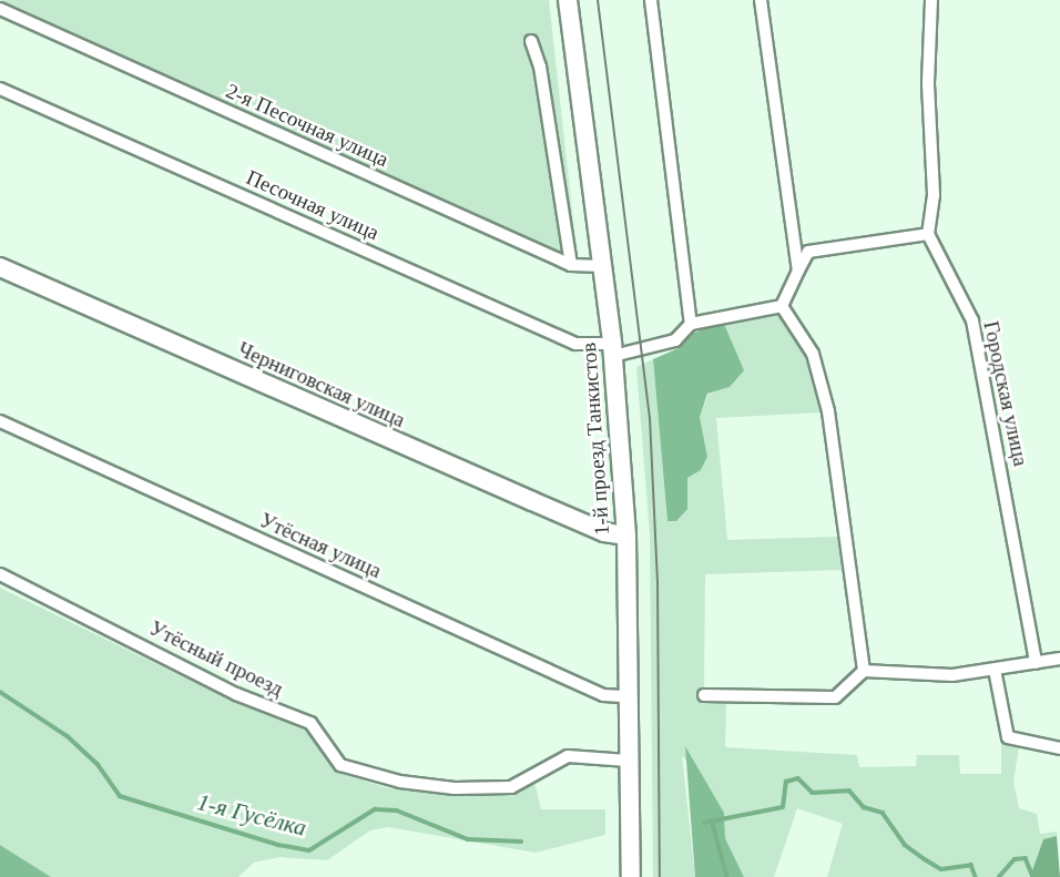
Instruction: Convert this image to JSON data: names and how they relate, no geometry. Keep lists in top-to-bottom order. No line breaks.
{"streets":{"main road":["Черниговская улица","1-й проезд Танкистов"],"street":["2-я Песочная улица","Песочная улица","Городская улица","Утёсная улица","Утёсный проезд"]},"crossings":[["2-я Песочная улица","1-й проезд Танкистов"],["Песочная улица","1-й проезд Танкистов"],["Черниговская улица","1-й проезд Танкистов"],["1-й проезд Танкистов","Утёсная улица"],["1-й проезд Танкистов","Утёсный проезд"]],"water":["1-я Гусёлка"]}
